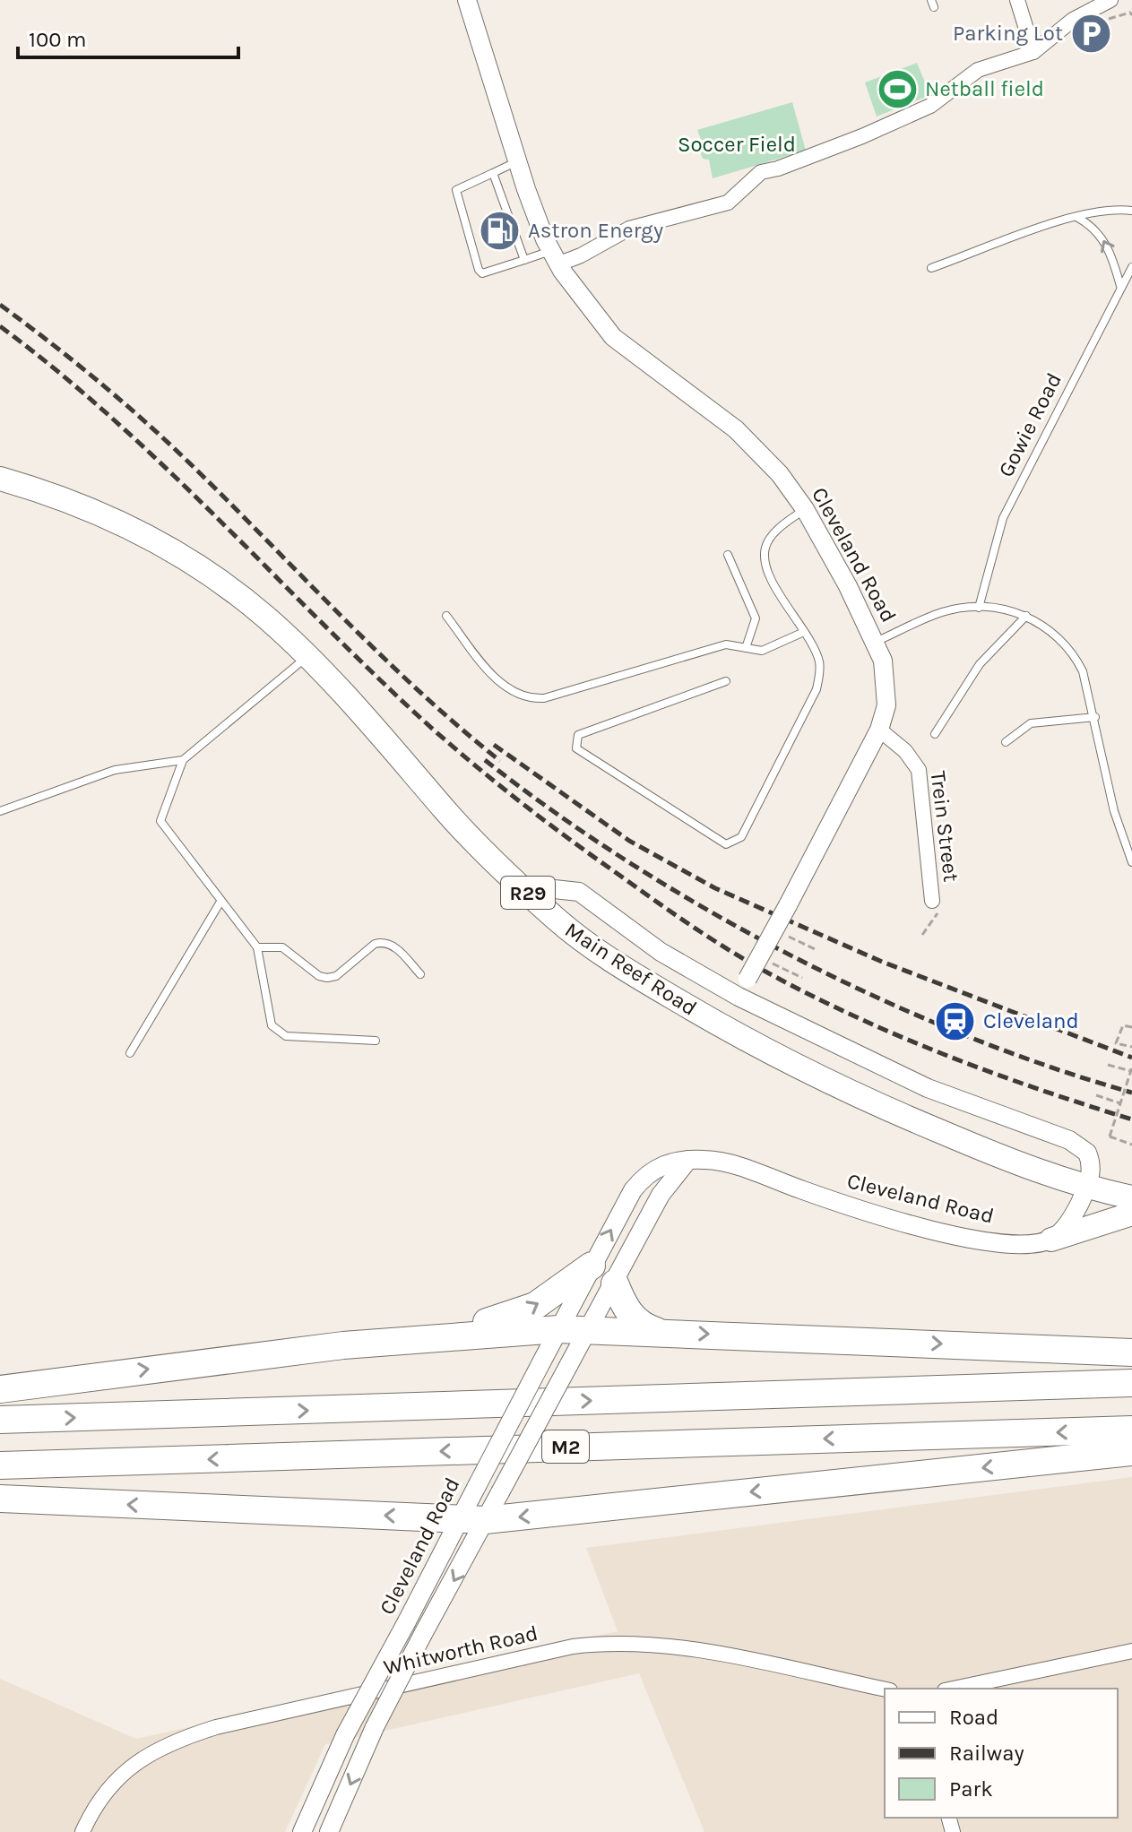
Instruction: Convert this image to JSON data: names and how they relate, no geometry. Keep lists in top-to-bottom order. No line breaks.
{"streets":{"highway":["M2"],"main road":["R29","Main Reef Road"],"street":["Cleveland Road","Trein Street","Whitworth Road"],"lane":["Gowie Road"]},"crossings":[["Cleveland Road","Trein Street"]],"parks":["Soccer Field"],"places":{"parking":["Parking Lot"],"sports":["Netball field"],"fuel station":["Astron Energy"],"station":["Cleveland"]},"legend":["Road","Railway","Park"],"scale_bar":"100 m"}
